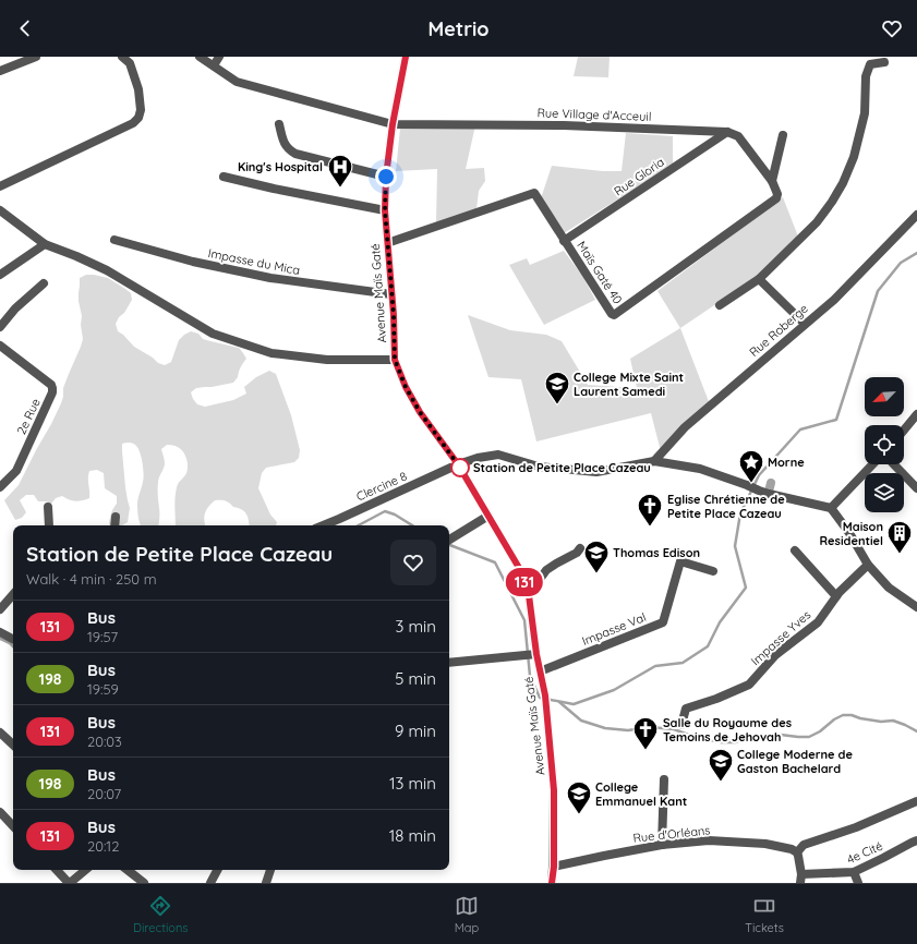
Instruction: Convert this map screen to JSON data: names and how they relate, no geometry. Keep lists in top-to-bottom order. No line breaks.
{"streets":{"street":["Rue Village d'Acceuil","Rue Gloria","Impasse du Mica","Maïs Gaté 40","Avenue Maïs Gaté","Rue Roberge","2e Rue","Clercine 8","Impasse Val","Impasse Yves","Rue d'Orléans","4e Cité"]},"crossings":[["Rue Village d'Acceuil","Rue Gloria"],["Rue Village d'Acceuil","Avenue Maïs Gaté"],["Rue Gloria","Maïs Gaté 40"],["Impasse du Mica","Avenue Maïs Gaté"],["Maïs Gaté 40","Avenue Maïs Gaté"],["Avenue Maïs Gaté","Clercine 8"],["Avenue Maïs Gaté","Impasse Val"],["Avenue Maïs Gaté","Rue d'Orléans"],["Rue Roberge","Clercine 8"]],"places":{"hospital":["King's Hospital"],"school or university":["College Mixte Saint Laurent Samedi","Thomas Edison","College Moderne de Gaston Bachelard","College Emmanuel Kant"],"other":["Station de Petite Place Cazeau"],"place":["Morne"],"church":["Eglise Chrétienne de Petite Place Cazeau","Salle du Royaume des Temoins de Jehovah"],"building":["Maison Residentiel"]},"lines":["bus line 131"],"north":"bottom left","page":{"header":"Metrio","on_map":"131","heading":["Station de Petite Place Cazeau","Walk · 4 min · 250 m"],"list":[{"mark":"131","name":"Bus","note":"19:57","value":"3 min"},{"mark":"198","name":"Bus","note":"19:59","value":"5 min"},{"mark":"131","name":"Bus","note":"20:03","value":"9 min"},{"mark":"198","name":"Bus","note":"20:07","value":"13 min"},{"mark":"131","name":"Bus","note":"20:12","value":"18 min"}],"tabs":["Directions","Map","Tickets"]}}
